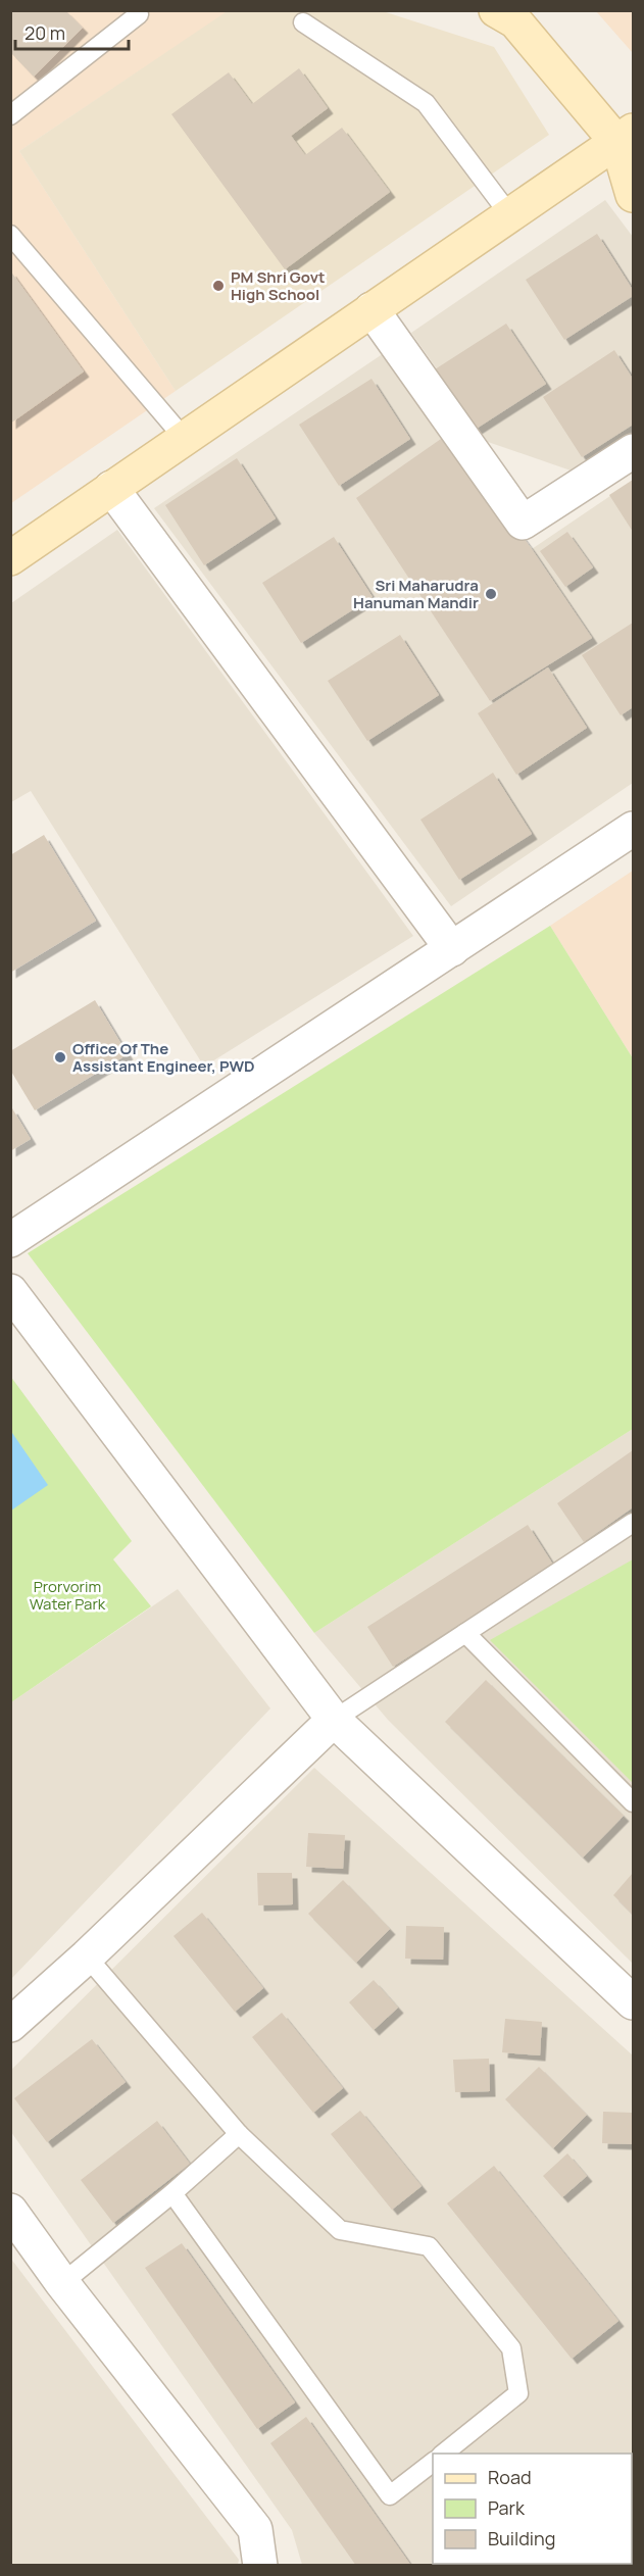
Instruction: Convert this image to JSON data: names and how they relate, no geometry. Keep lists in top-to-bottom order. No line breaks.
{"parks":["Prorvorim Water Park"],"places":["PM Shri Govt High School","Sri Maharudra Hanuman Mandir","Office Of The Assistant Engineer, PWD"],"legend":["Road","Park","Building"],"scale_bar":"20 m"}
